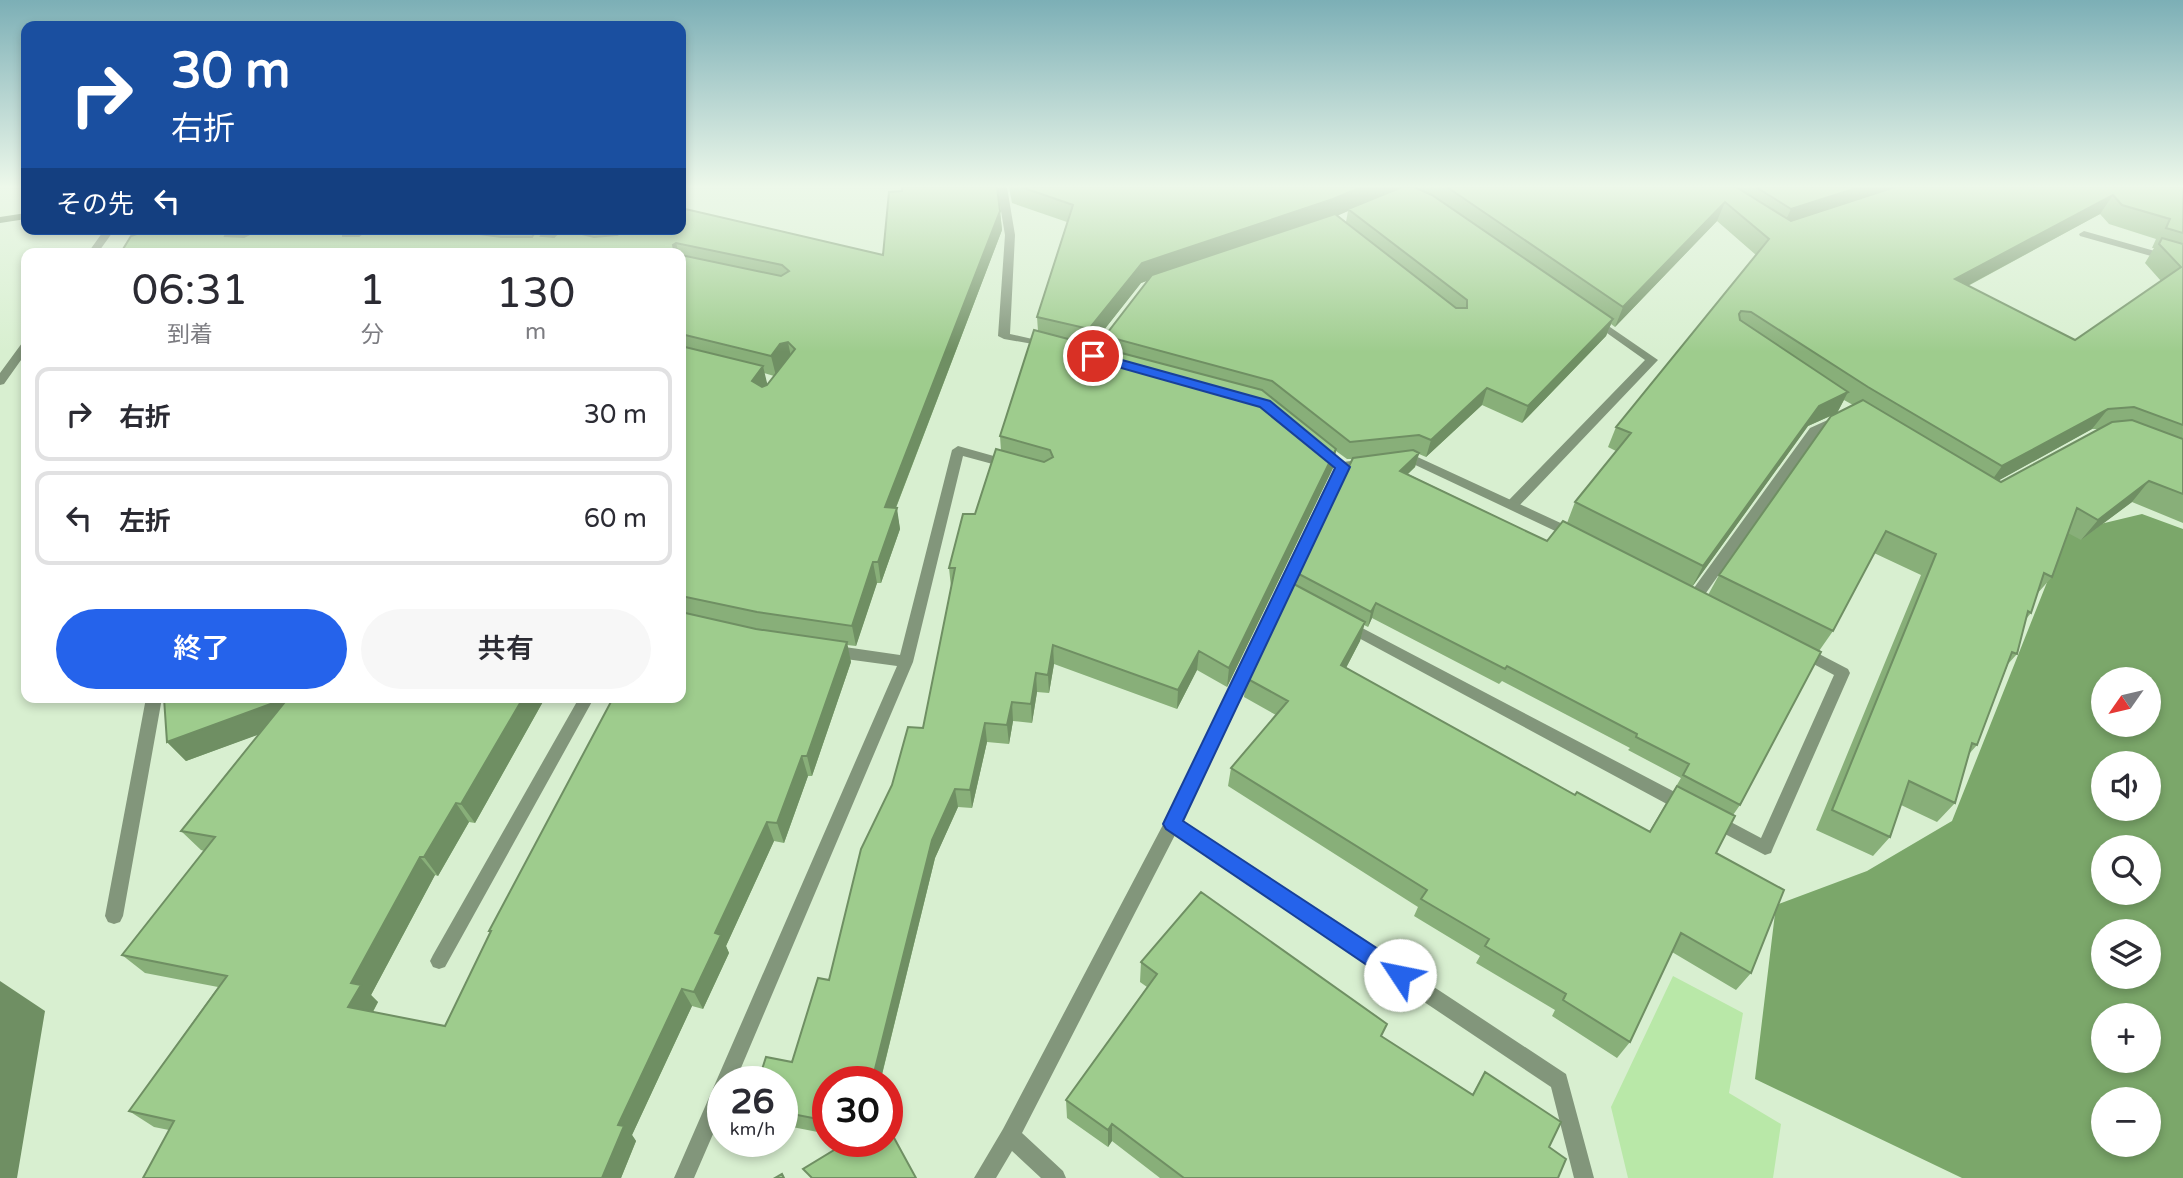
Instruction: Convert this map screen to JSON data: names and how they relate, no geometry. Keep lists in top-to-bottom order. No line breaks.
{"north":"bottom left","page":{"turn":["30 m","右折"],"then":"その先","eta":["06:31","到着","1","分","130","m"],"list":[{"name":"右折","value":"30 m"},{"name":"左折","value":"60 m"}],"buttons":["終了","共有"],"map_buttons":["+","−"],"speed":"26 km/h","limit":"30"}}
